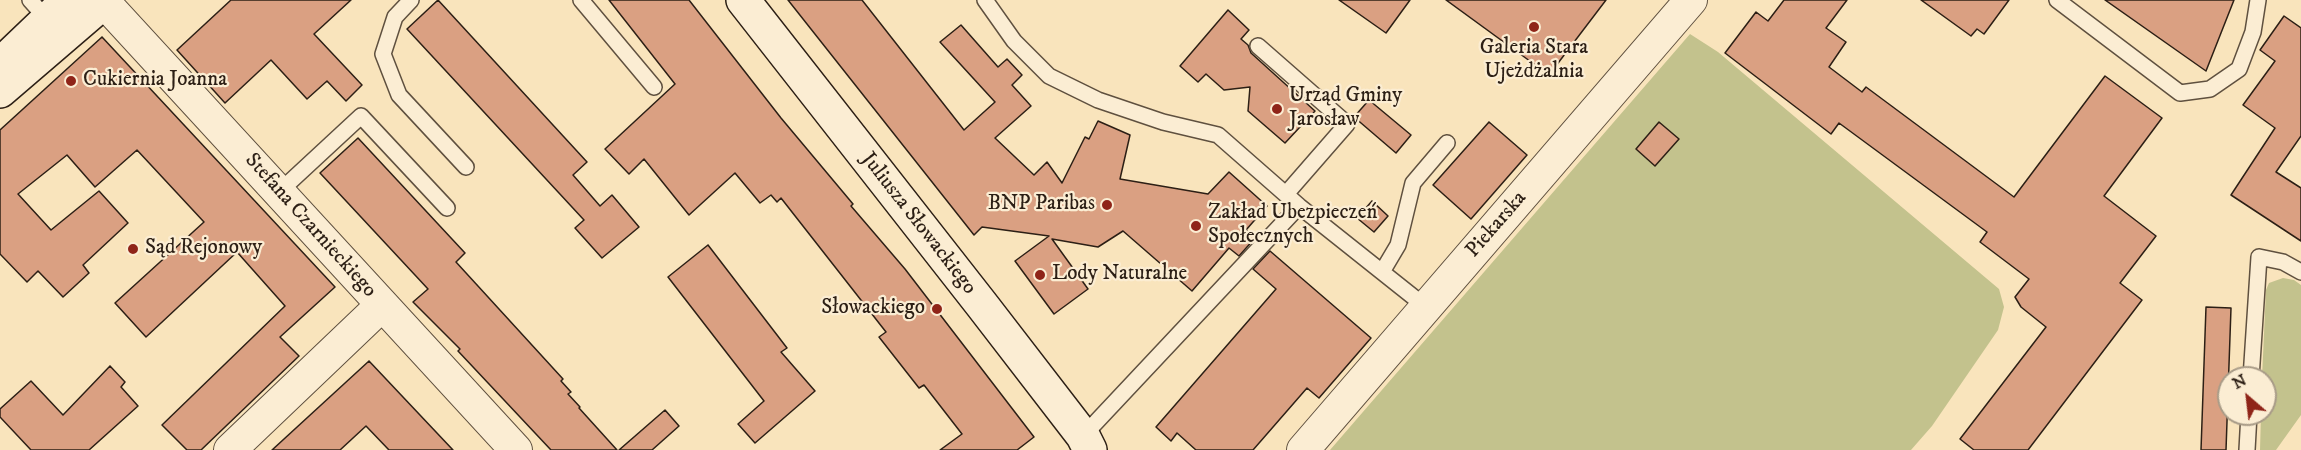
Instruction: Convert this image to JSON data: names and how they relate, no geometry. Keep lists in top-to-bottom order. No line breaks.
{"streets":{"main road":["Juliusza Słowackiego"],"street":["Piekarska","Stefana Czarnieckiego"]},"places":["Galeria Stara Ujeżdżalnia","Cukiernia Joanna","Urząd Gminy Jarosław","BNP Paribas","Zakład Ubezpieczeń Społecznych","Sąd Rejonowy","Lody Naturalne","Słowackiego"],"north":"top left"}
